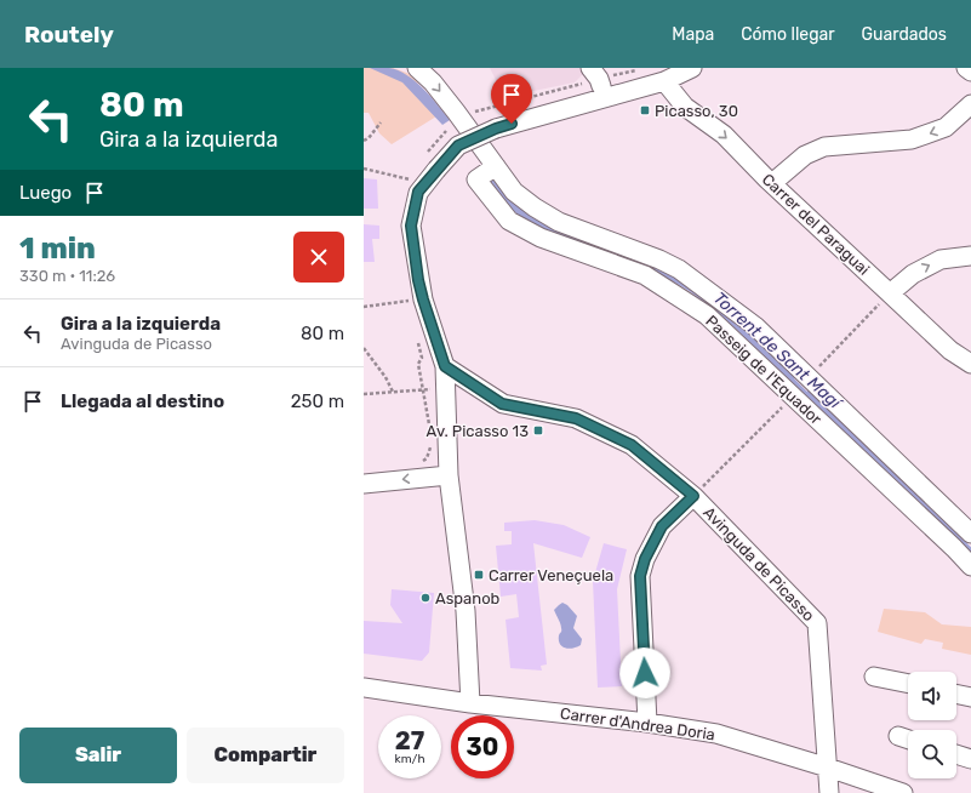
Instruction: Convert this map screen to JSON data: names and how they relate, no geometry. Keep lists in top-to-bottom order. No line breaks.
{"streets":{"street":["Carrer del Paraguai","Passeig de l'Equador","Avinguda de Picasso","Carrer d'Andrea Doria"]},"crossings":[["Avinguda de Picasso","Carrer d'Andrea Doria"]],"one_way":["Carrer del Paraguai"],"water":["Torrent de Sant Magí"],"places":{"transit":["Picasso, 30","Av. Picasso 13","Carrer Veneçuela"],"other":["Aspanob"]},"page":{"header":"Routely","nav":["Mapa","Cómo llegar","Guardados"],"turn":["80 m","Gira a la izquierda"],"then":"Luego","heading":["1 min","330 m · 11:26"],"list":[{"name":"Gira a la izquierda","note":"Avinguda de Picasso","value":"80 m"},{"name":"Llegada al destino","value":"250 m"}],"speed":"27 km/h","limit":"30","buttons":["Salir","Compartir"]}}
